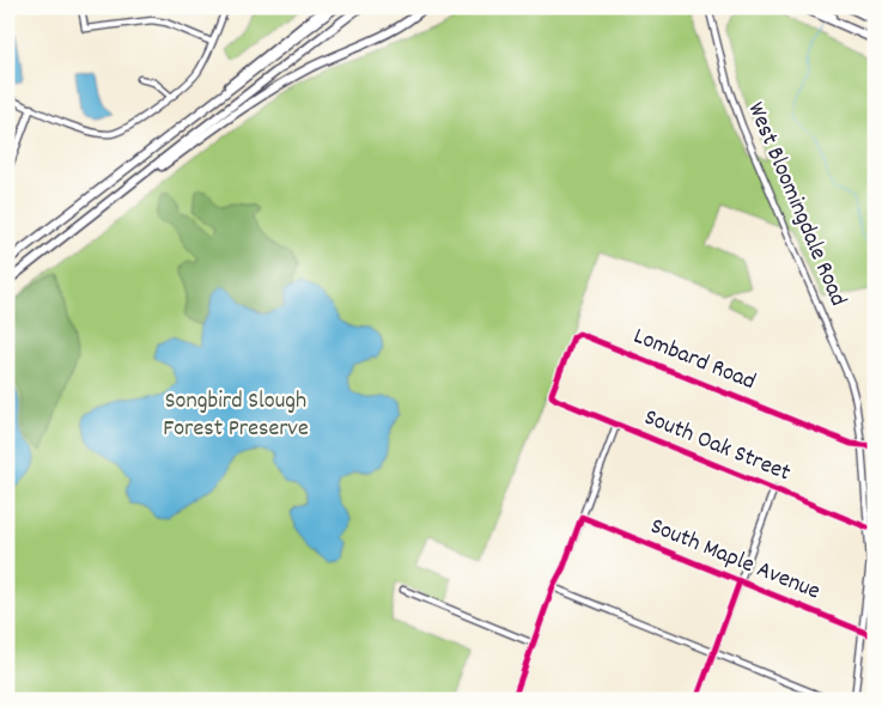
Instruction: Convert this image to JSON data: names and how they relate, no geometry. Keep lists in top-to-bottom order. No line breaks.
{"streets":{"street":["West Bloomingdale Road","Lombard Road","South Oak Street","South Maple Avenue"]},"crossings":[["West Bloomingdale Road","Lombard Road"],["West Bloomingdale Road","South Oak Street"],["West Bloomingdale Road","South Maple Avenue"],["Lombard Road","South Oak Street"]],"parks":["Songbird Slough Forest Preserve"]}
